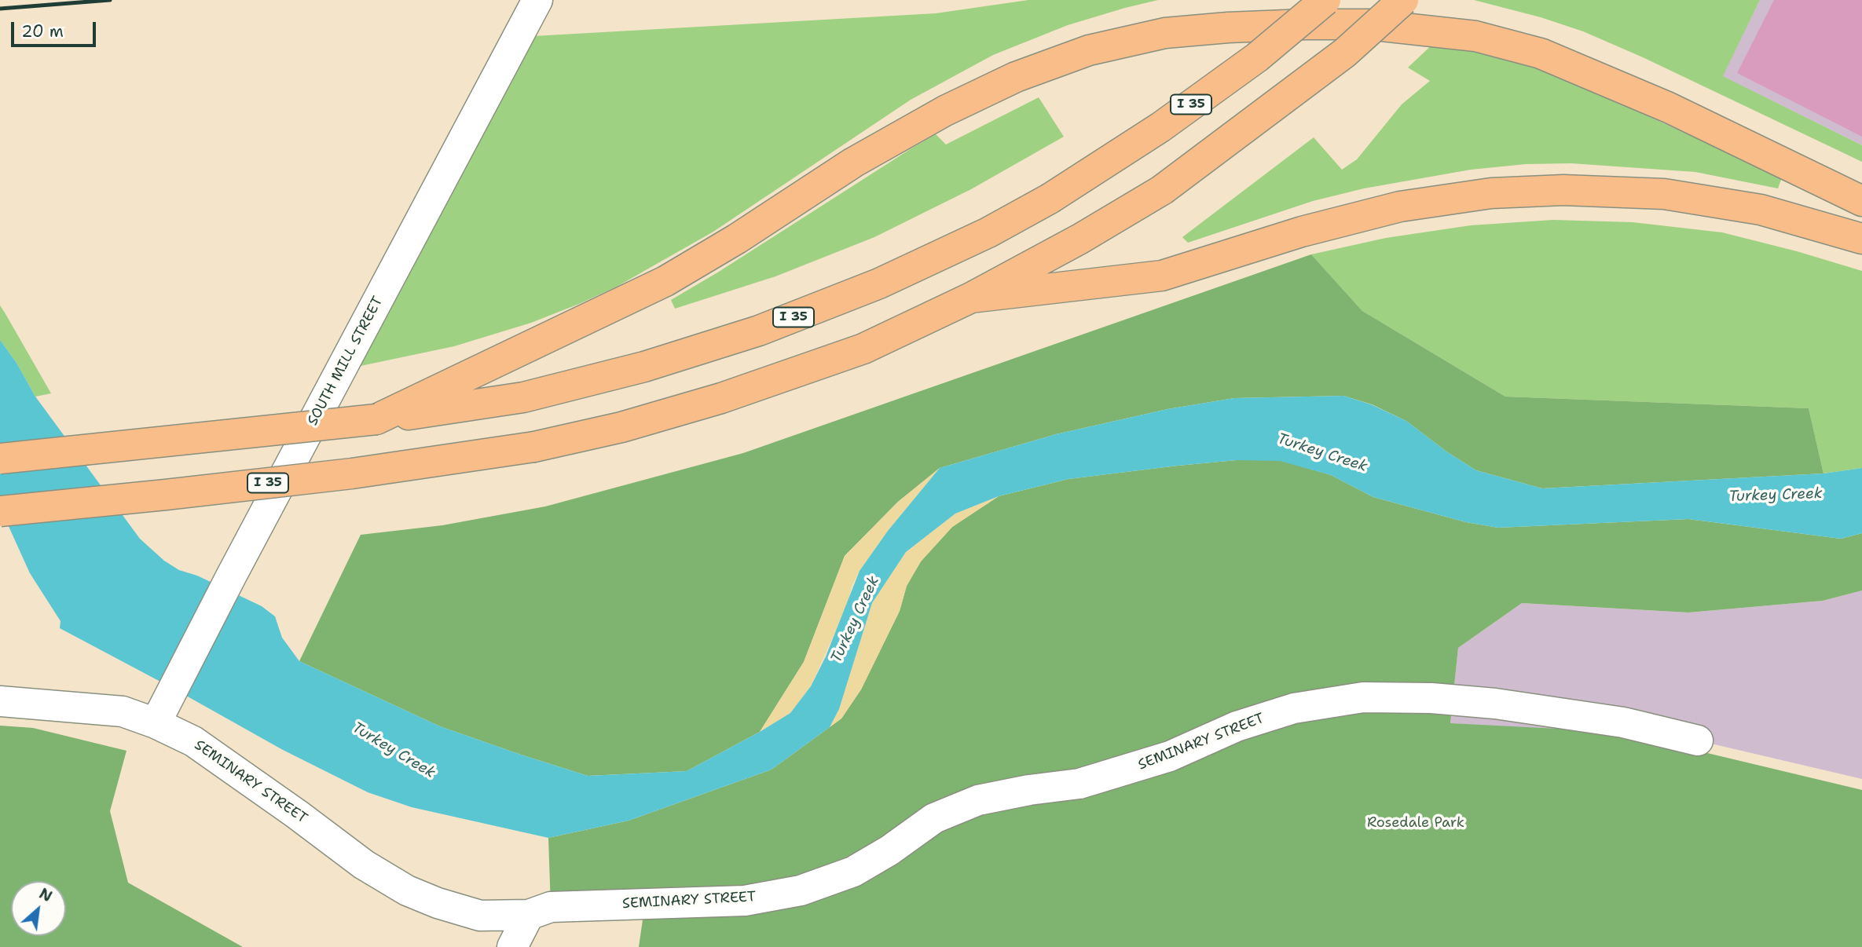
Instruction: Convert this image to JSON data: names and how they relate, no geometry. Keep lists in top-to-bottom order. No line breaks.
{"streets":{"highway":["I 35"],"street":["SOUTH MILL STREET","SEMINARY STREET"]},"crossings":[["SOUTH MILL STREET","SEMINARY STREET"]],"water":["Turkey Creek"],"parks":["Rosedale Park"],"scale_bar":"20 m","north":"top right"}
